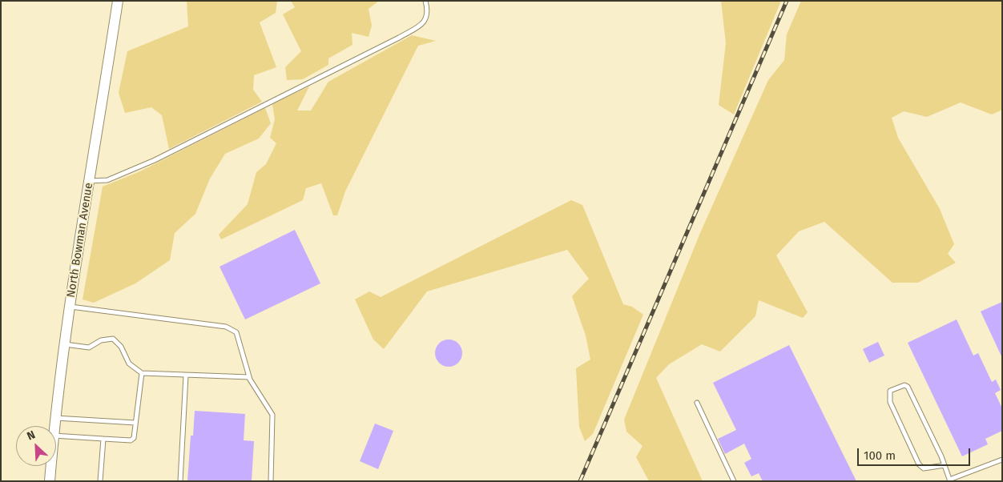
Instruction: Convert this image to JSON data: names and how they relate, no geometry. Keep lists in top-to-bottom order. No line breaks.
{"streets":{"street":["North Bowman Avenue"]},"scale_bar":"100 m","north":"top left"}
